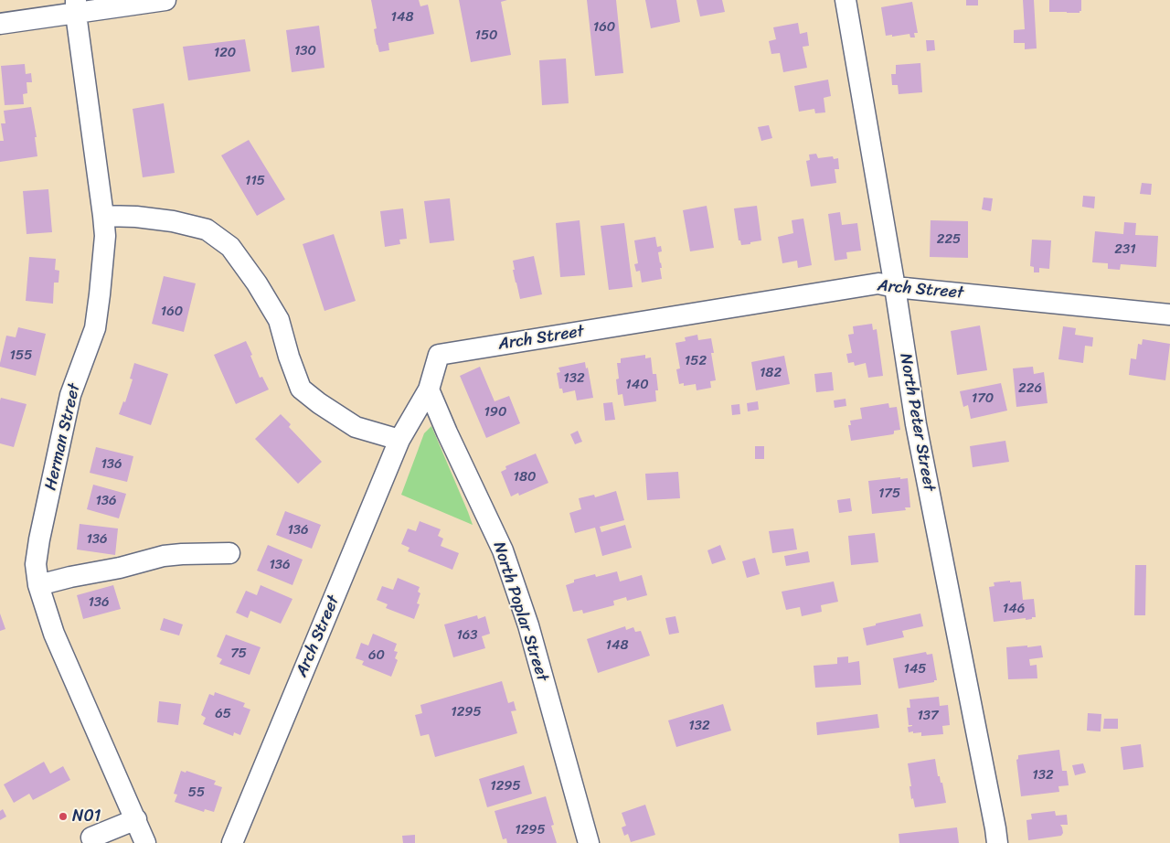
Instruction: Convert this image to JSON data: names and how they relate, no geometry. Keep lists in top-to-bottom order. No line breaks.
{"streets":{"street":["Arch Street","North Peter Street","Herman Street","North Poplar Street"]},"crossings":[["Arch Street","North Peter Street"],["Arch Street","North Poplar Street"]],"places":["N01"],"house_numbers":["148","160","150","130","120","115","225","231","160","155","152","182","132","140","226","170","190","136","180","175","136","136","136","136","136","146","163","148","75","60","145","1295","65","137","132","132","1295","55","1295"]}
